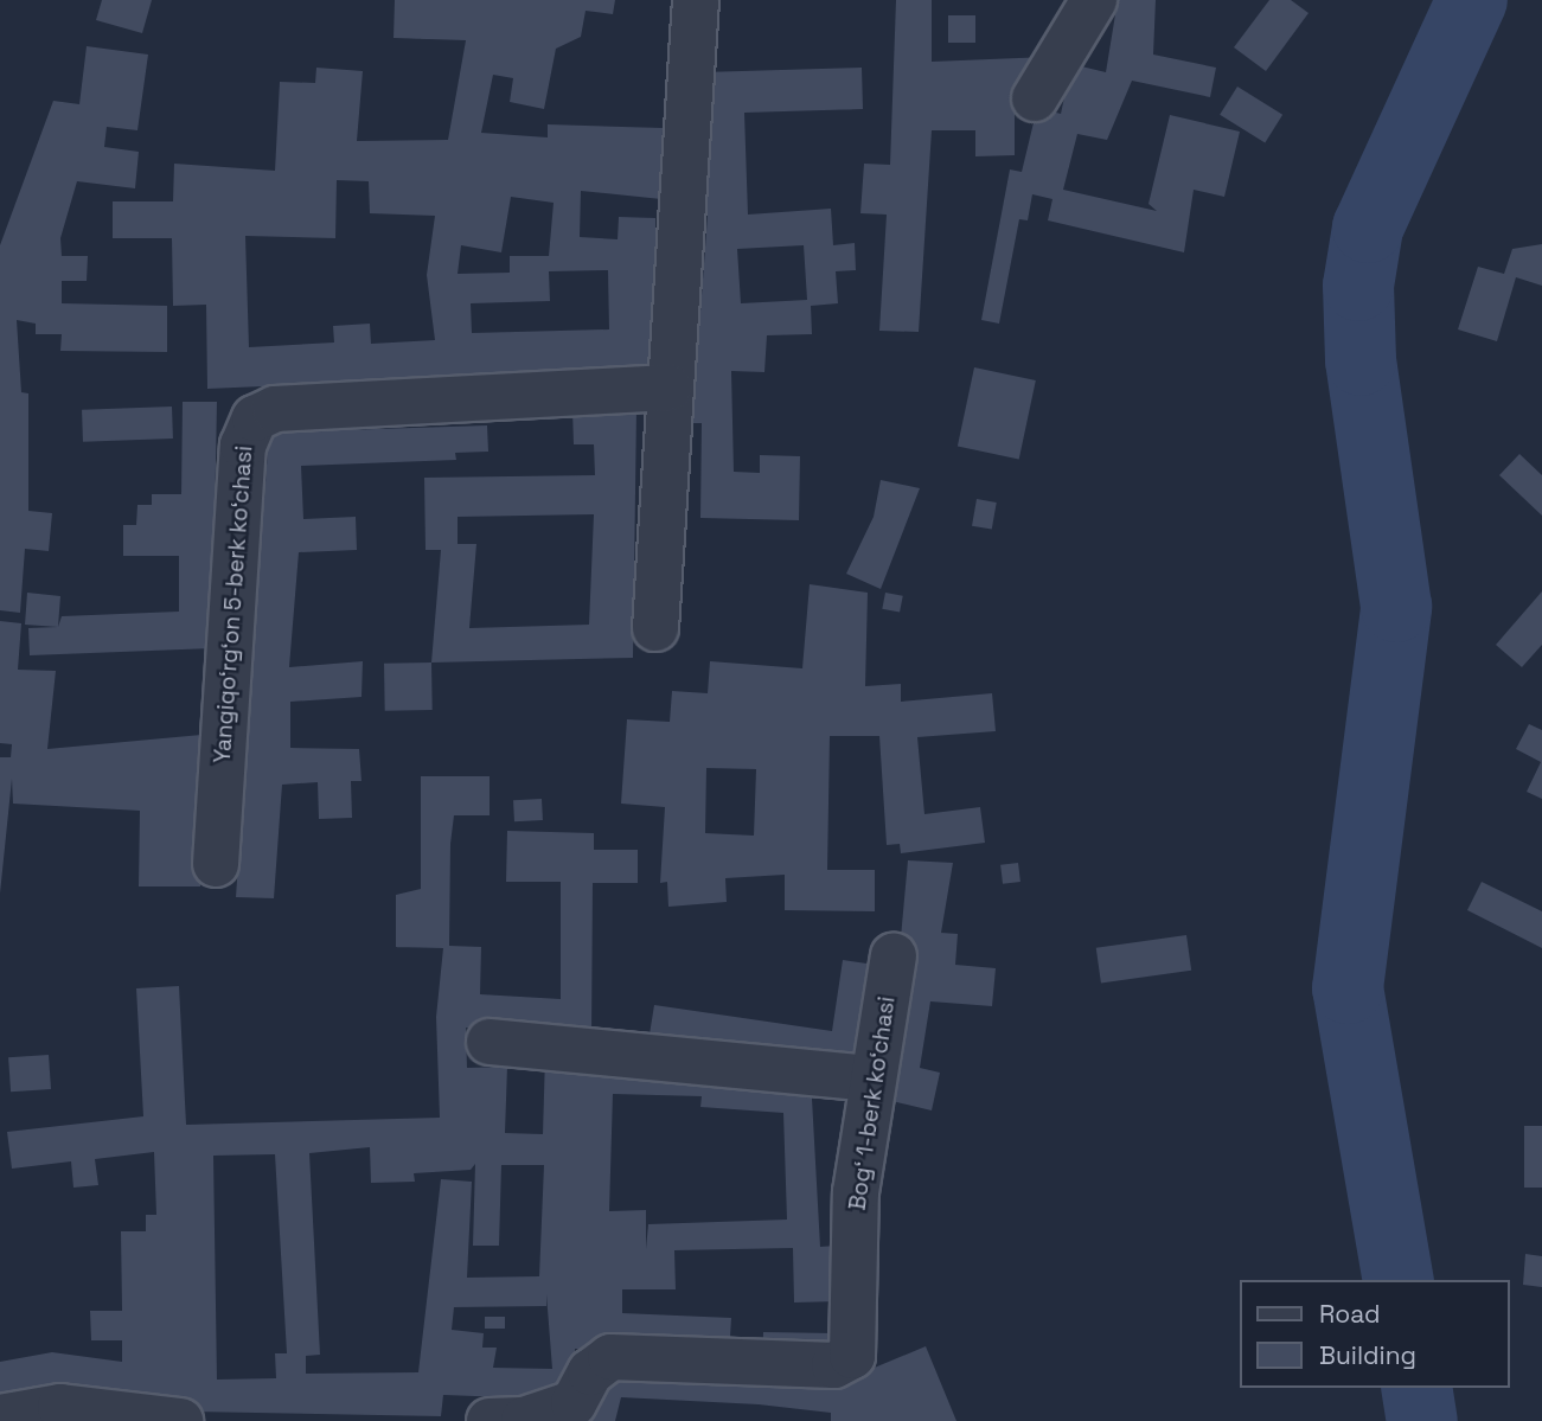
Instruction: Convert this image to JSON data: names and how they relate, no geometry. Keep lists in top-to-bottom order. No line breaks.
{"streets":{"street":["Yangiqoʻrgʻon 5-berk koʻchasi","Bogʻ 1-berk koʻchasi"]},"legend":["Road","Building"]}
